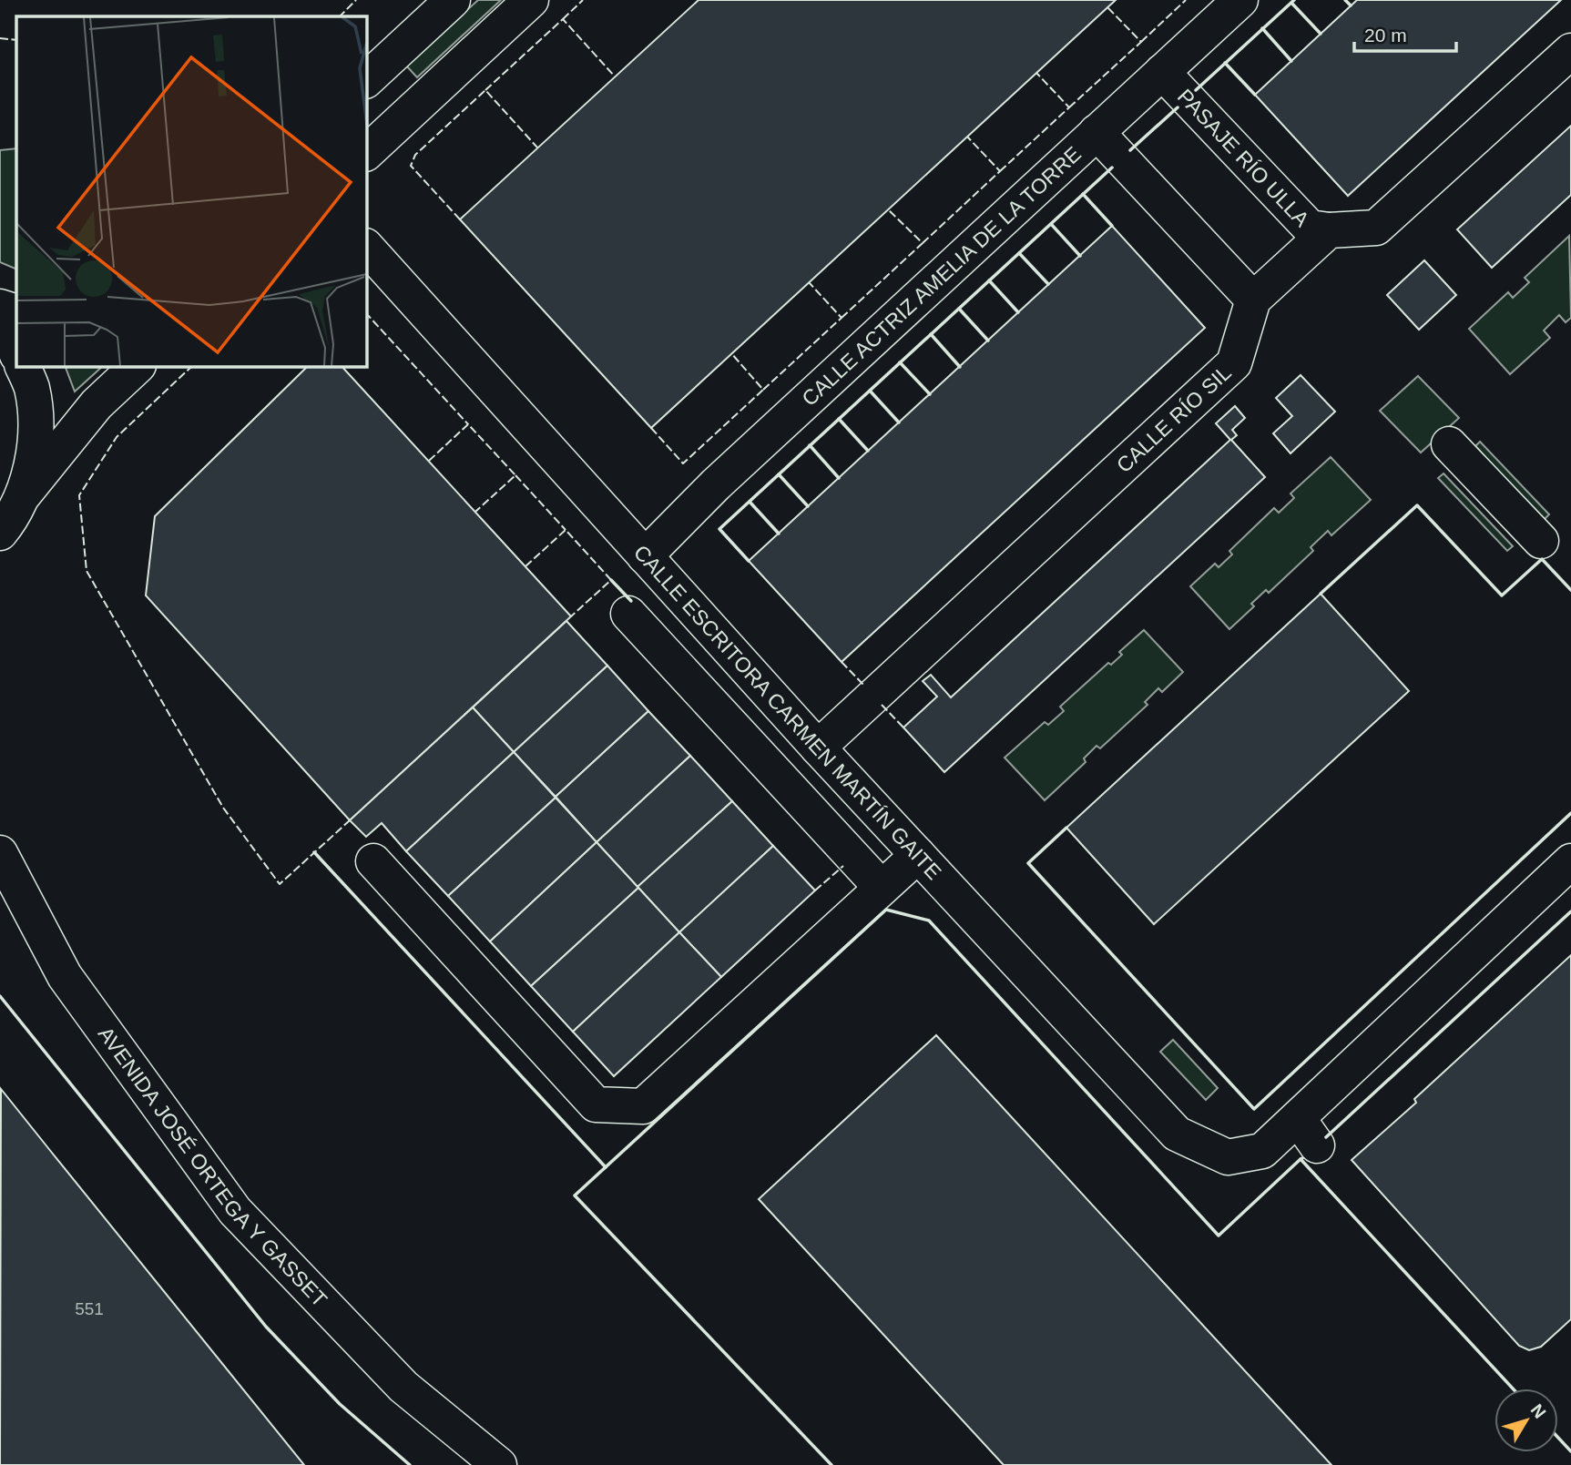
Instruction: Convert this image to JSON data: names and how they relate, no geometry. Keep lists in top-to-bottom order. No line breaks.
{"streets":{"street":["PASAJE RÍO ULLA","CALLE ACTRIZ AMELIA DE LA TORRE","CALLE RÍO SIL","CALLE ESCRITORA CARMEN MARTÍN GAITE","AVENIDA JOSÉ ORTEGA Y GASSET"]},"crossings":[["PASAJE RÍO ULLA","CALLE ACTRIZ AMELIA DE LA TORRE"],["CALLE ACTRIZ AMELIA DE LA TORRE","CALLE ESCRITORA CARMEN MARTÍN GAITE"],["CALLE RÍO SIL","CALLE ESCRITORA CARMEN MARTÍN GAITE"]],"house_numbers":["551"],"scale_bar":"20 m","north":"top right"}
